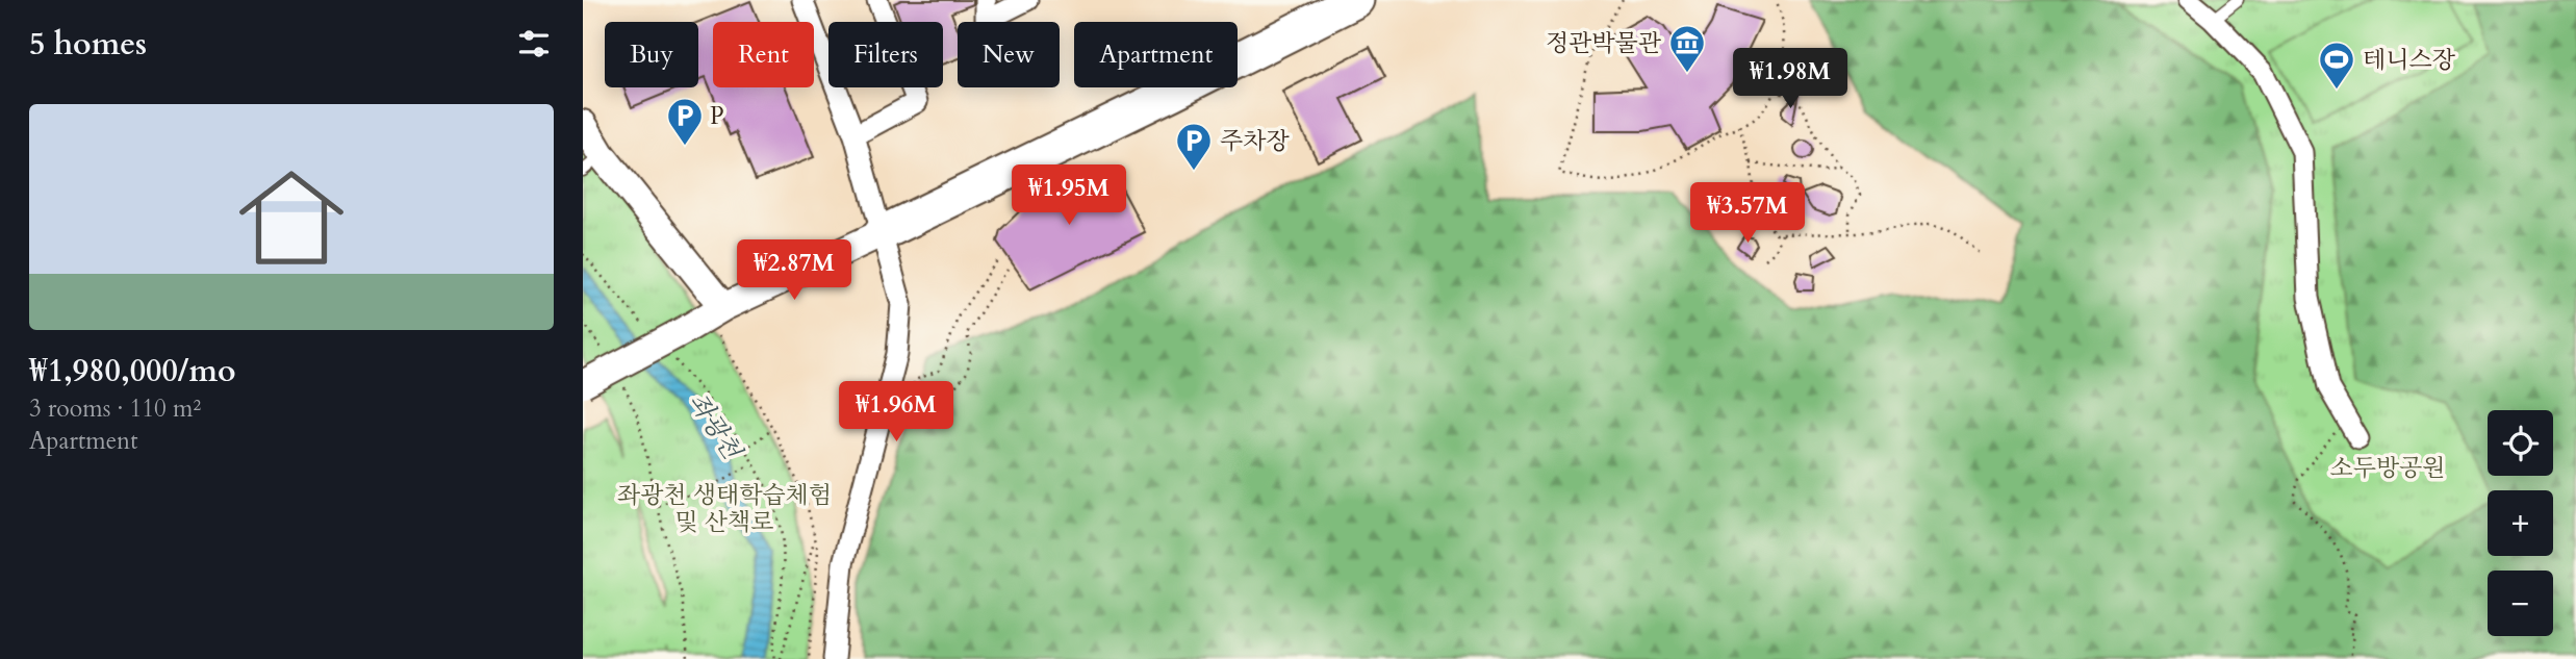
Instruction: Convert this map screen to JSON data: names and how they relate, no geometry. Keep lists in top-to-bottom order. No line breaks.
{"water":["좌광천"],"parks":["소두방공원","좌광천 생태학습체험 및 산책로"],"places":{"museum":["정관박물관"],"sports":["테니스장"],"parking":["P","주차장"]},"page":{"heading":"5 homes","chip":["Buy","Rent","Filters","New","Apartment"],"price":["₩1.98M","₩1.95M","₩3.57M","₩2.87M","₩1.96M"],"list":[{"name":"₩1,980,000/mo","note":"3 rooms · 110 m² · Apartment"}],"map_buttons":["+","−"]}}
